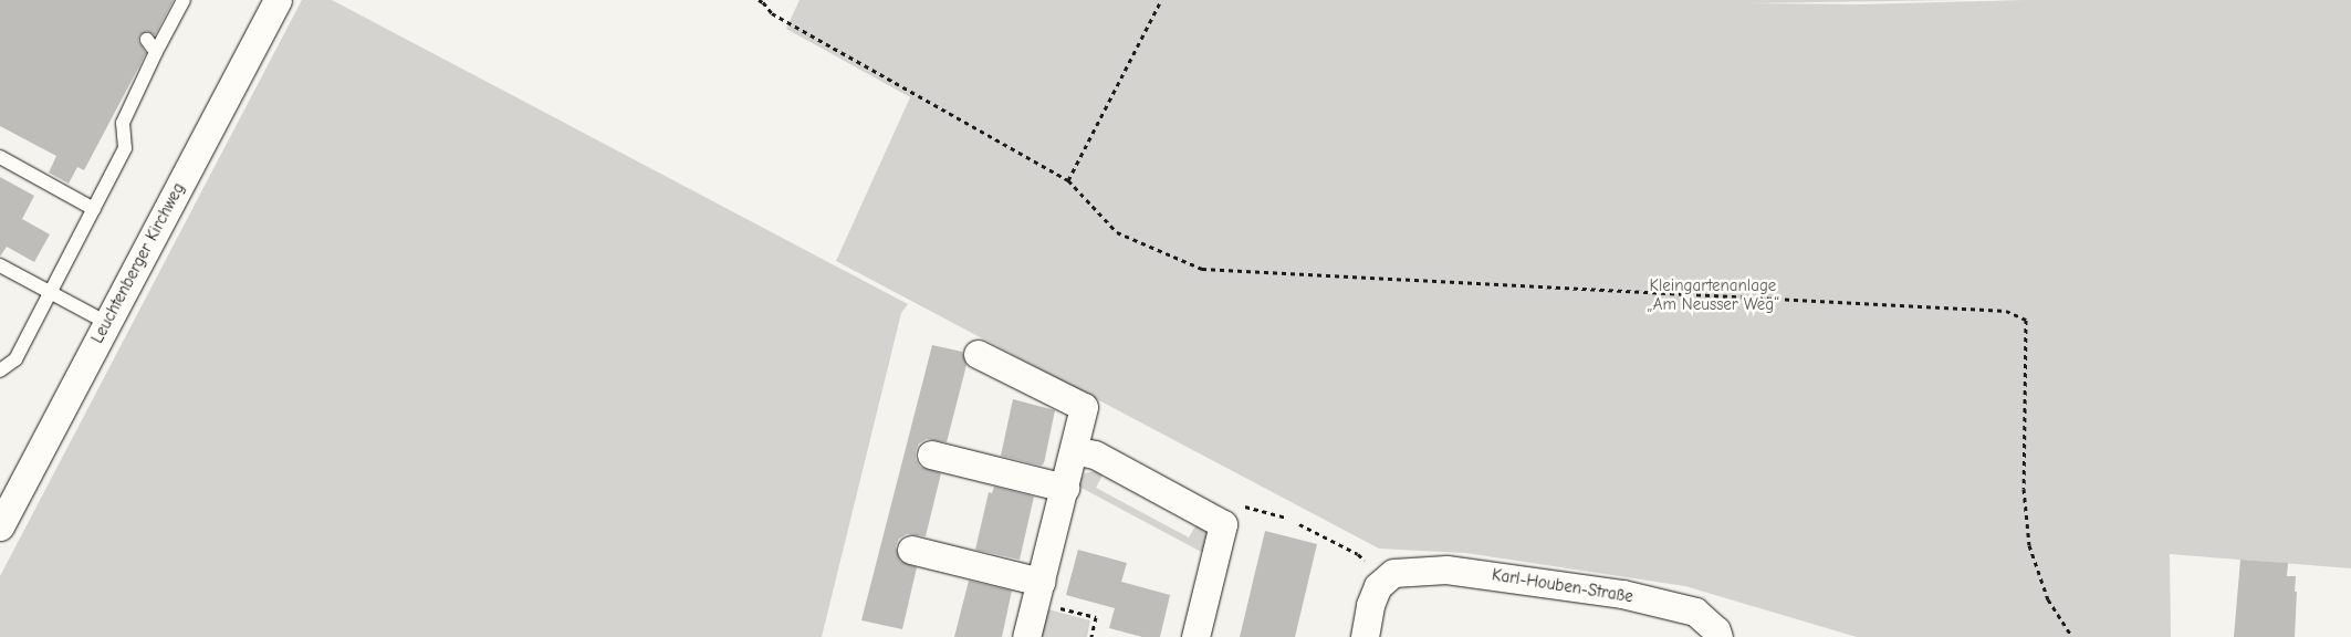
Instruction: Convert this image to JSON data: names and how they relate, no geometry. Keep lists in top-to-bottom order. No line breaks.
{"streets":{"street":["Leuchtenberger Kirchweg","Karl-Houben-Straße"]},"parks":["Kleingartenanlage „Am Neusser Weg“"]}
